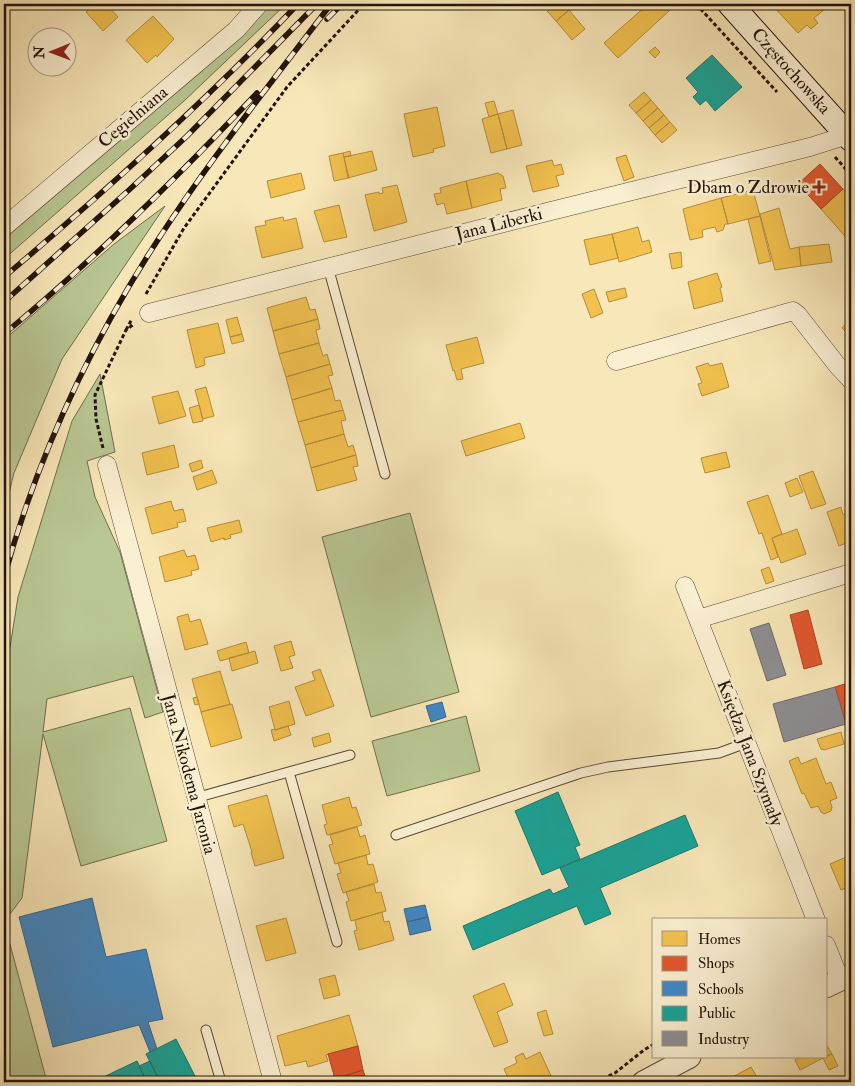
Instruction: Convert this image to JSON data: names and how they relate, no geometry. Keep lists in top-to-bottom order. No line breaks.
{"streets":{"main road":["Częstochowska"],"street":["Cegielniana","Jana Liberki","Księdza Jana Szymały","Jana Nikodema Jaronia"]},"crossings":[["Częstochowska","Jana Liberki"]],"places":{"health":["Dbam o Zdrowie"]},"legend":["Homes","Shops","Schools","Public","Industry"],"north":"left"}
